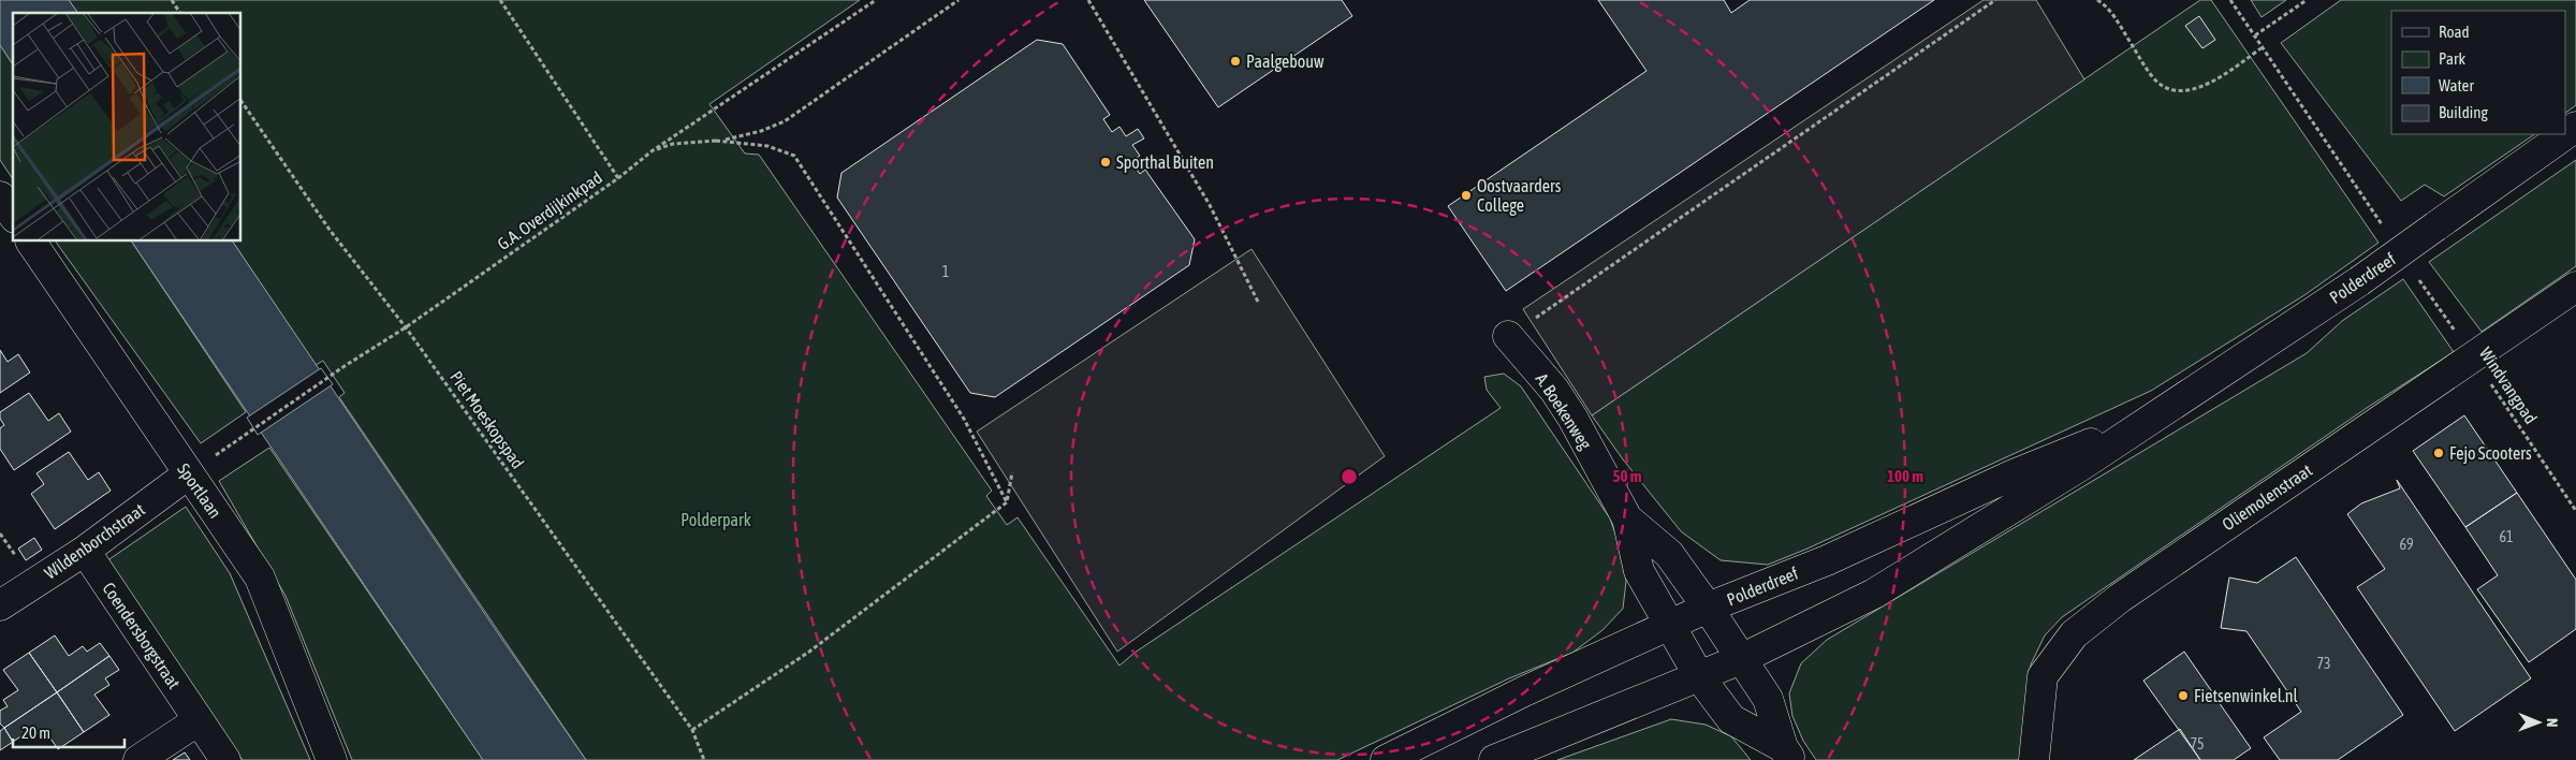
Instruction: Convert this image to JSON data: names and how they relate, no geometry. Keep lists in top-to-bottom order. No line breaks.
{"streets":{"street":["Polderdreef","A. Boekenweg","Sportlaan","Oliemolenstraat","Wildenborchstraat","Coendersborgstraat"],"path":["G.A. Overdijkinkpad","Windvangpad","Piet Moeskopspad"]},"crossings":[["G.A. Overdijkinkpad","Piet Moeskopspad"],["Polderdreef","A. Boekenweg"],["Windvangpad","Oliemolenstraat"],["Sportlaan","Wildenborchstraat"],["Wildenborchstraat","Coendersborgstraat"]],"parks":["Polderpark"],"places":["Paalgebouw","Sporthal Buiten","Oostvaarders College","Fejo Scooters","Fietsenwinkel.nl"],"house_numbers":["1","61","69","73","75"],"legend":["Road","Park","Water","Building"],"scale_bar":"20 m","north":"right","rings":["50 m","100 m"]}
